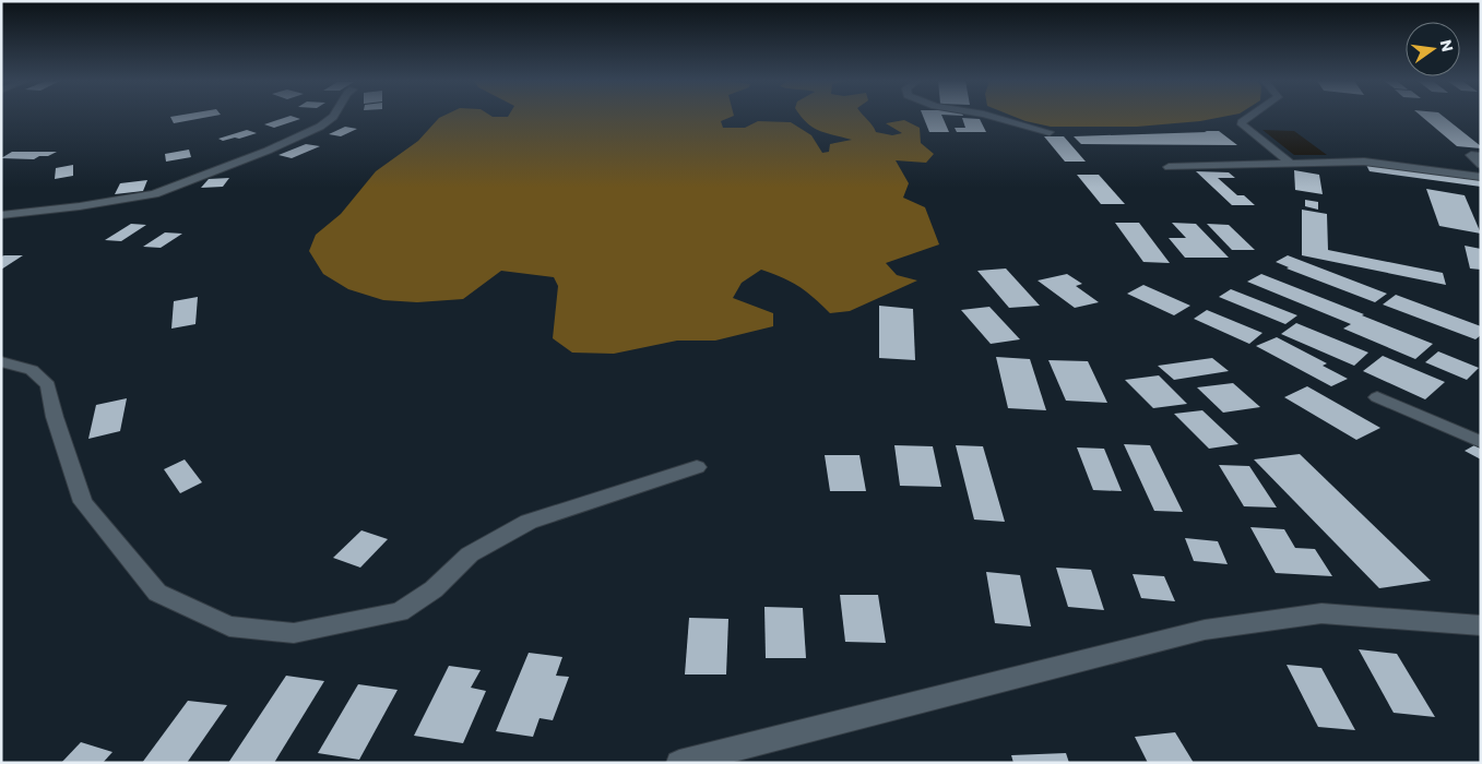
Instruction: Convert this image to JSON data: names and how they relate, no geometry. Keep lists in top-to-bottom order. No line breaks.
{"north":"right"}
